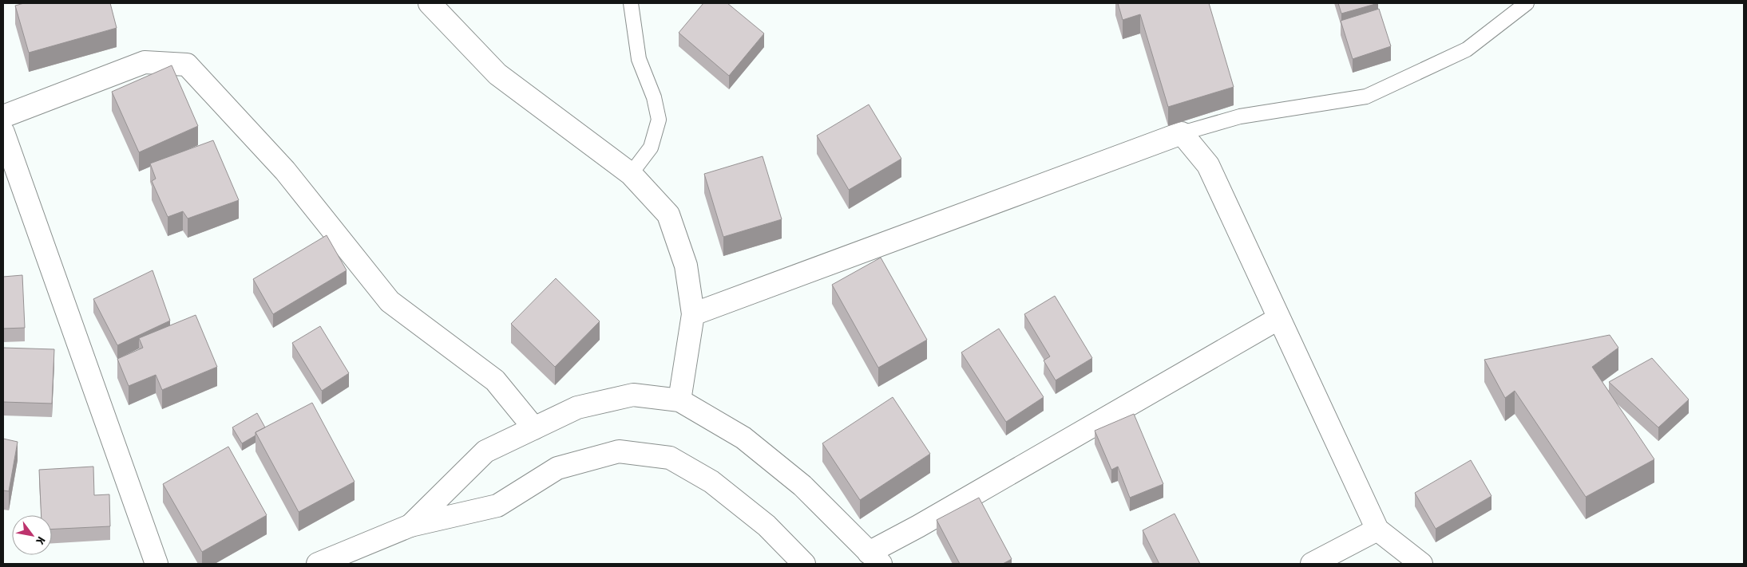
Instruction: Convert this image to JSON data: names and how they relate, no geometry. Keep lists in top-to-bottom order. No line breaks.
{"north":"bottom right"}
